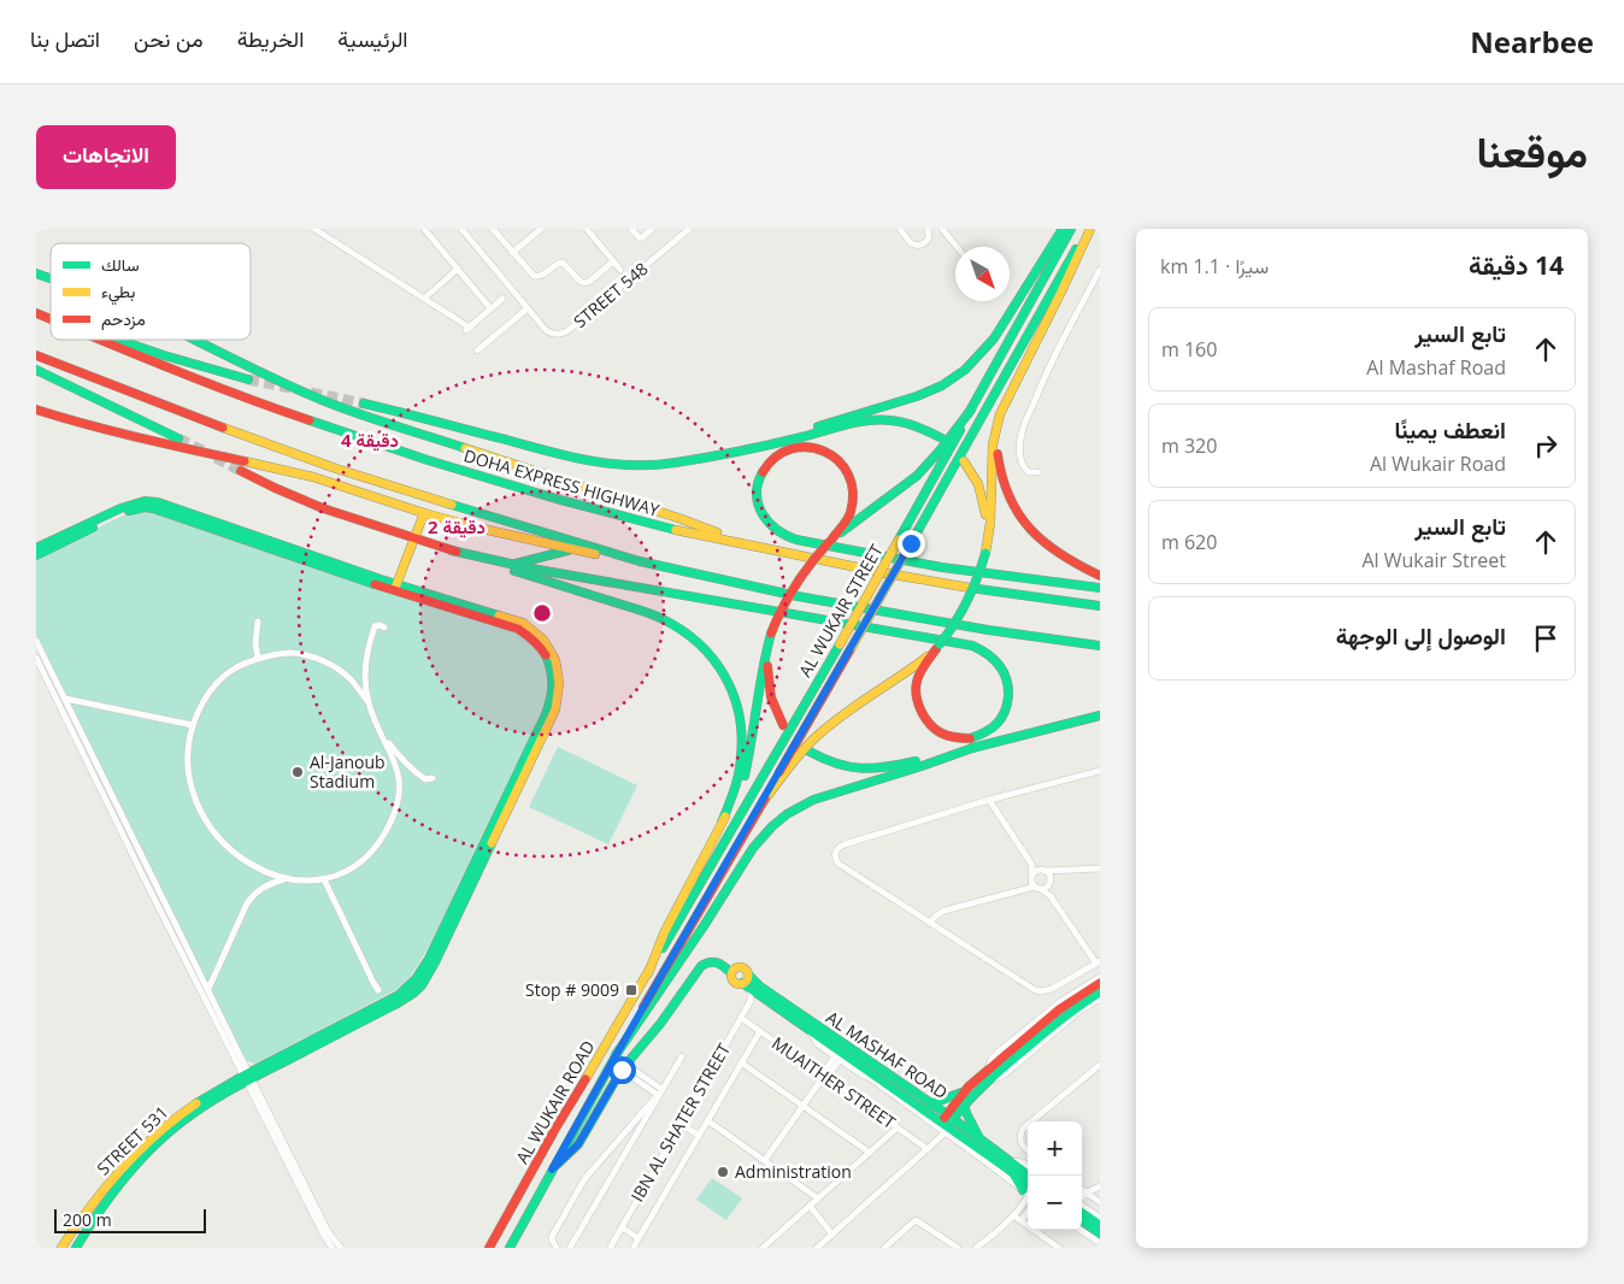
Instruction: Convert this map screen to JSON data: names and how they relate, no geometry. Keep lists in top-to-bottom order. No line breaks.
{"streets":{"main road":["DOHA EXPRESS HIGHWAY","AL WUKAIR STREET","AL MASHAF ROAD","AL WUKAIR ROAD","STREET 531"],"street":["STREET 548","MUAITHER STREET","IBN AL SHATER STREET"]},"crossings":[["AL WUKAIR STREET","AL WUKAIR ROAD"],["AL MASHAF ROAD","IBN AL SHATER STREET"],["MUAITHER STREET","IBN AL SHATER STREET"]],"places":{"other":["Al-Janoub Stadium","Administration"],"transit":["Stop # 9009"]},"legend":["سالك","بطيء","مزدحم"],"scale_bar":"200 m","north":"bottom right","page":{"header":"Nearbee","nav":["الرئيسية","الخريطة","من نحن","اتصل بنا"],"title":"موقعنا","buttons":"الاتجاهات","heading":["14 دقيقة","سيرًا · 1.1 km"],"list":[["تابع السير","Al Mashaf Road","160 m"],["انعطف يمينًا","Al Wukair Road","320 m"],["تابع السير","Al Wukair Street","620 m"],"الوصول إلى الوجهة"],"map_buttons":["+","−"],"scale":"200 m"},"rings":["4 دقيقة","2 دقيقة"]}
